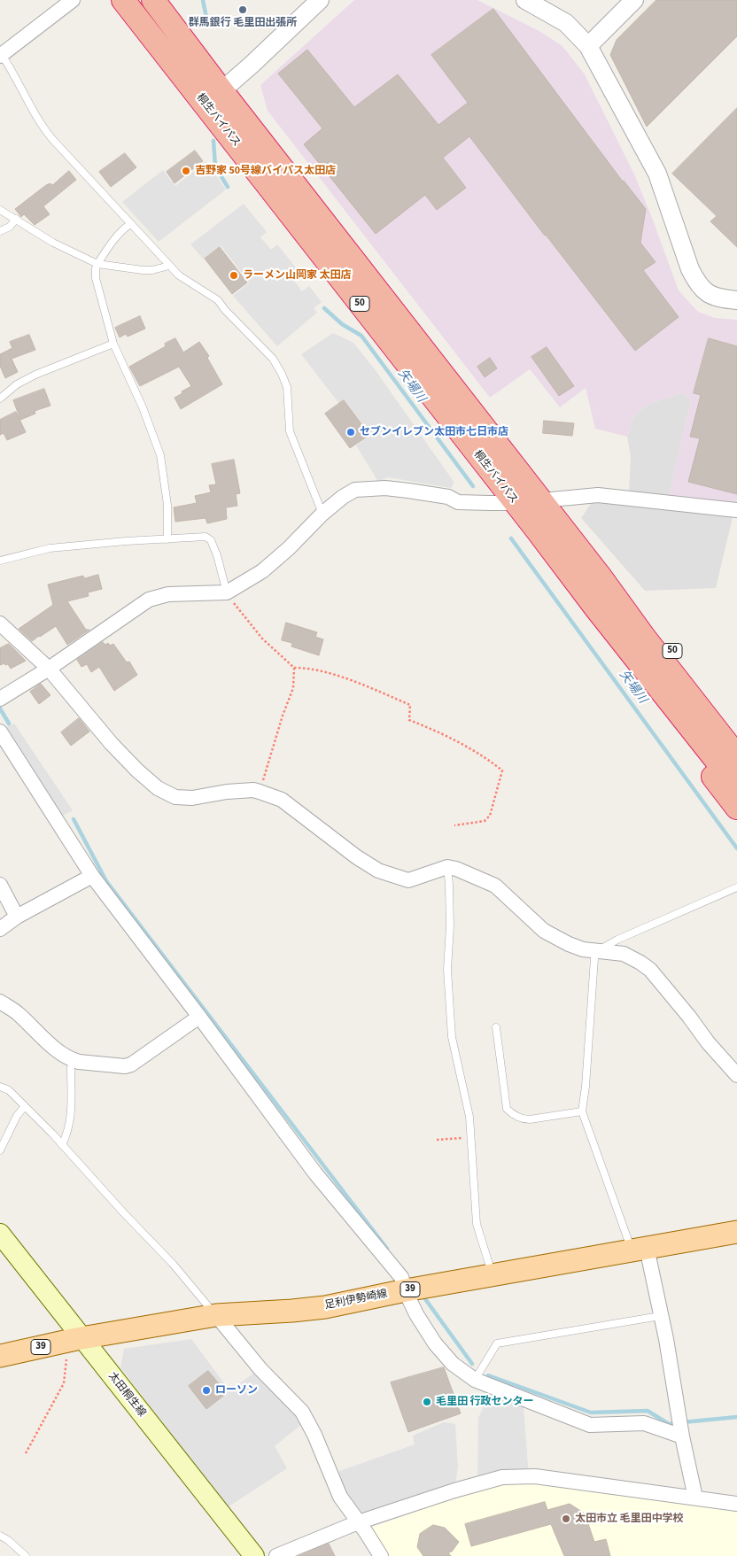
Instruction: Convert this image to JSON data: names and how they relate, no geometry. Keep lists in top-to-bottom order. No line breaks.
{"streets":{"highway":["桐生バイパス","50"],"main road":["39","足利伊勢崎線","太田桐生線"]},"crossings":[["桐生バイパス","50"],["足利伊勢崎線","太田桐生線"]],"water":["矢場川"],"places":["群馬銀行 毛里田出張所","吉野家 50号線バイパス太田店","ラーメン山岡家 太田店","セブンイレブン太田市七日市店","ローソン","毛里田 行政センター","太田市立 毛里田中学校"]}
